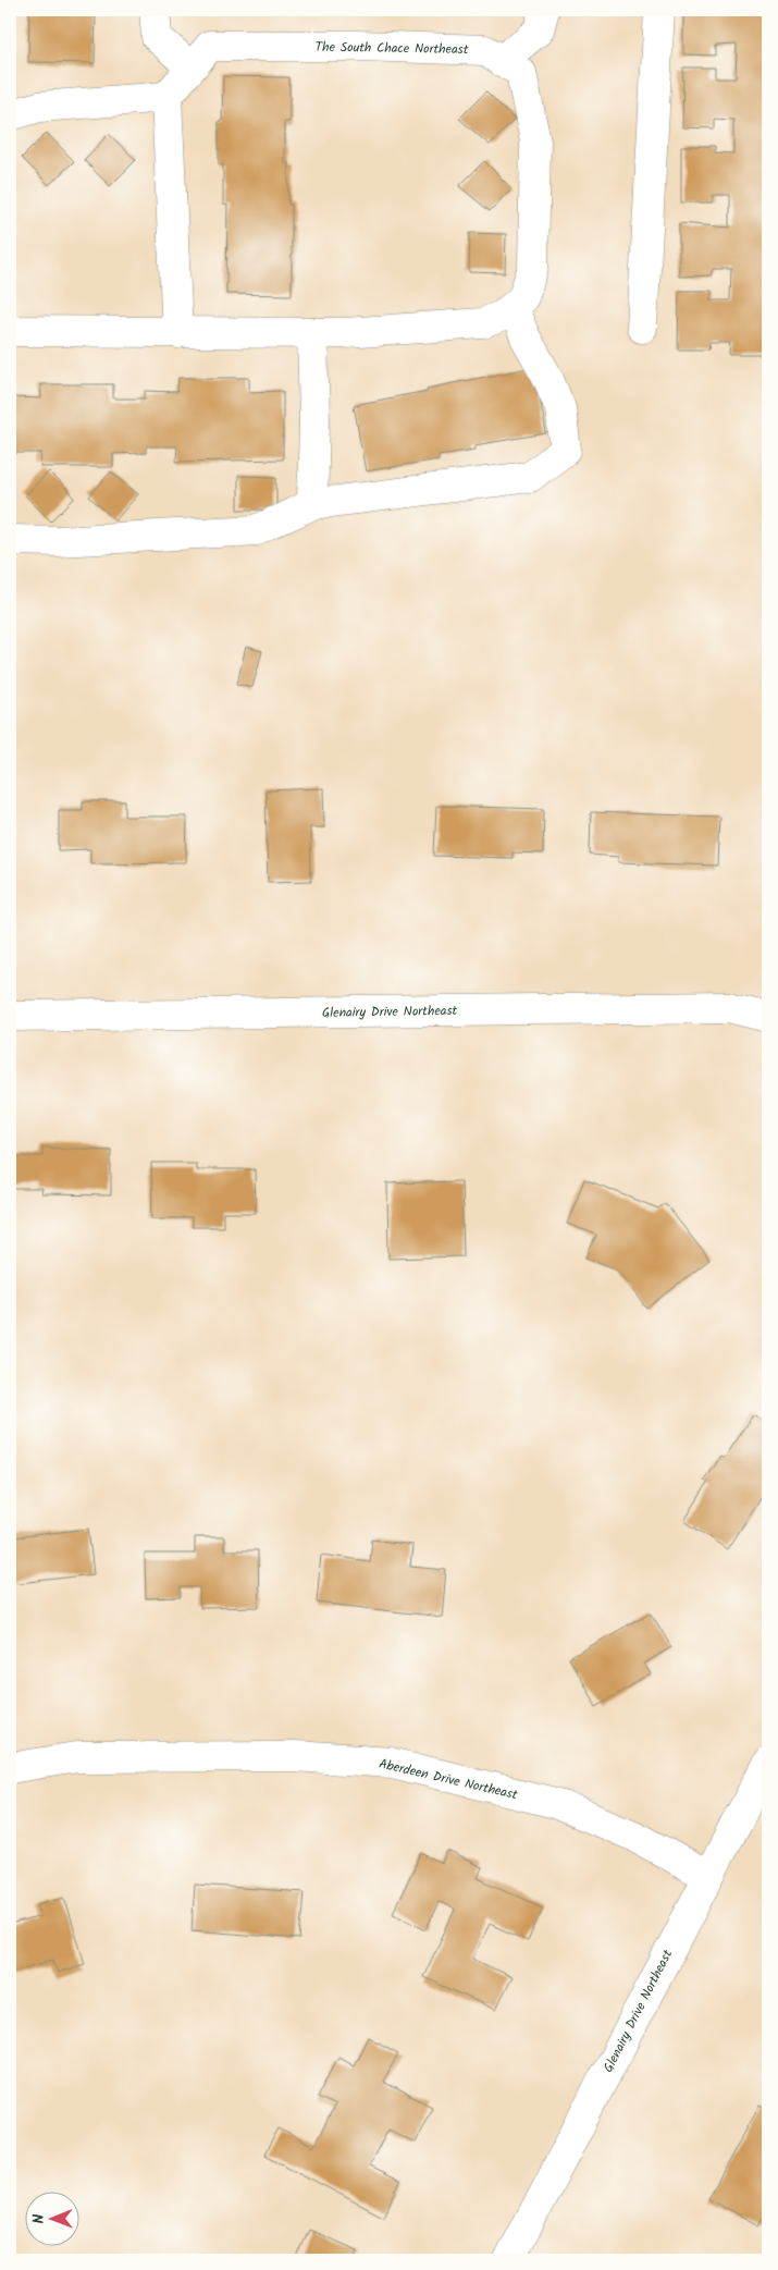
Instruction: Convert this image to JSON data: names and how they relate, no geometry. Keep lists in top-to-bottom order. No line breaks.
{"streets":{"street":["The South Chace Northeast","Glenairy Drive Northeast","Aberdeen Drive Northeast"]},"crossings":[["Glenairy Drive Northeast","Aberdeen Drive Northeast"]],"north":"left"}
